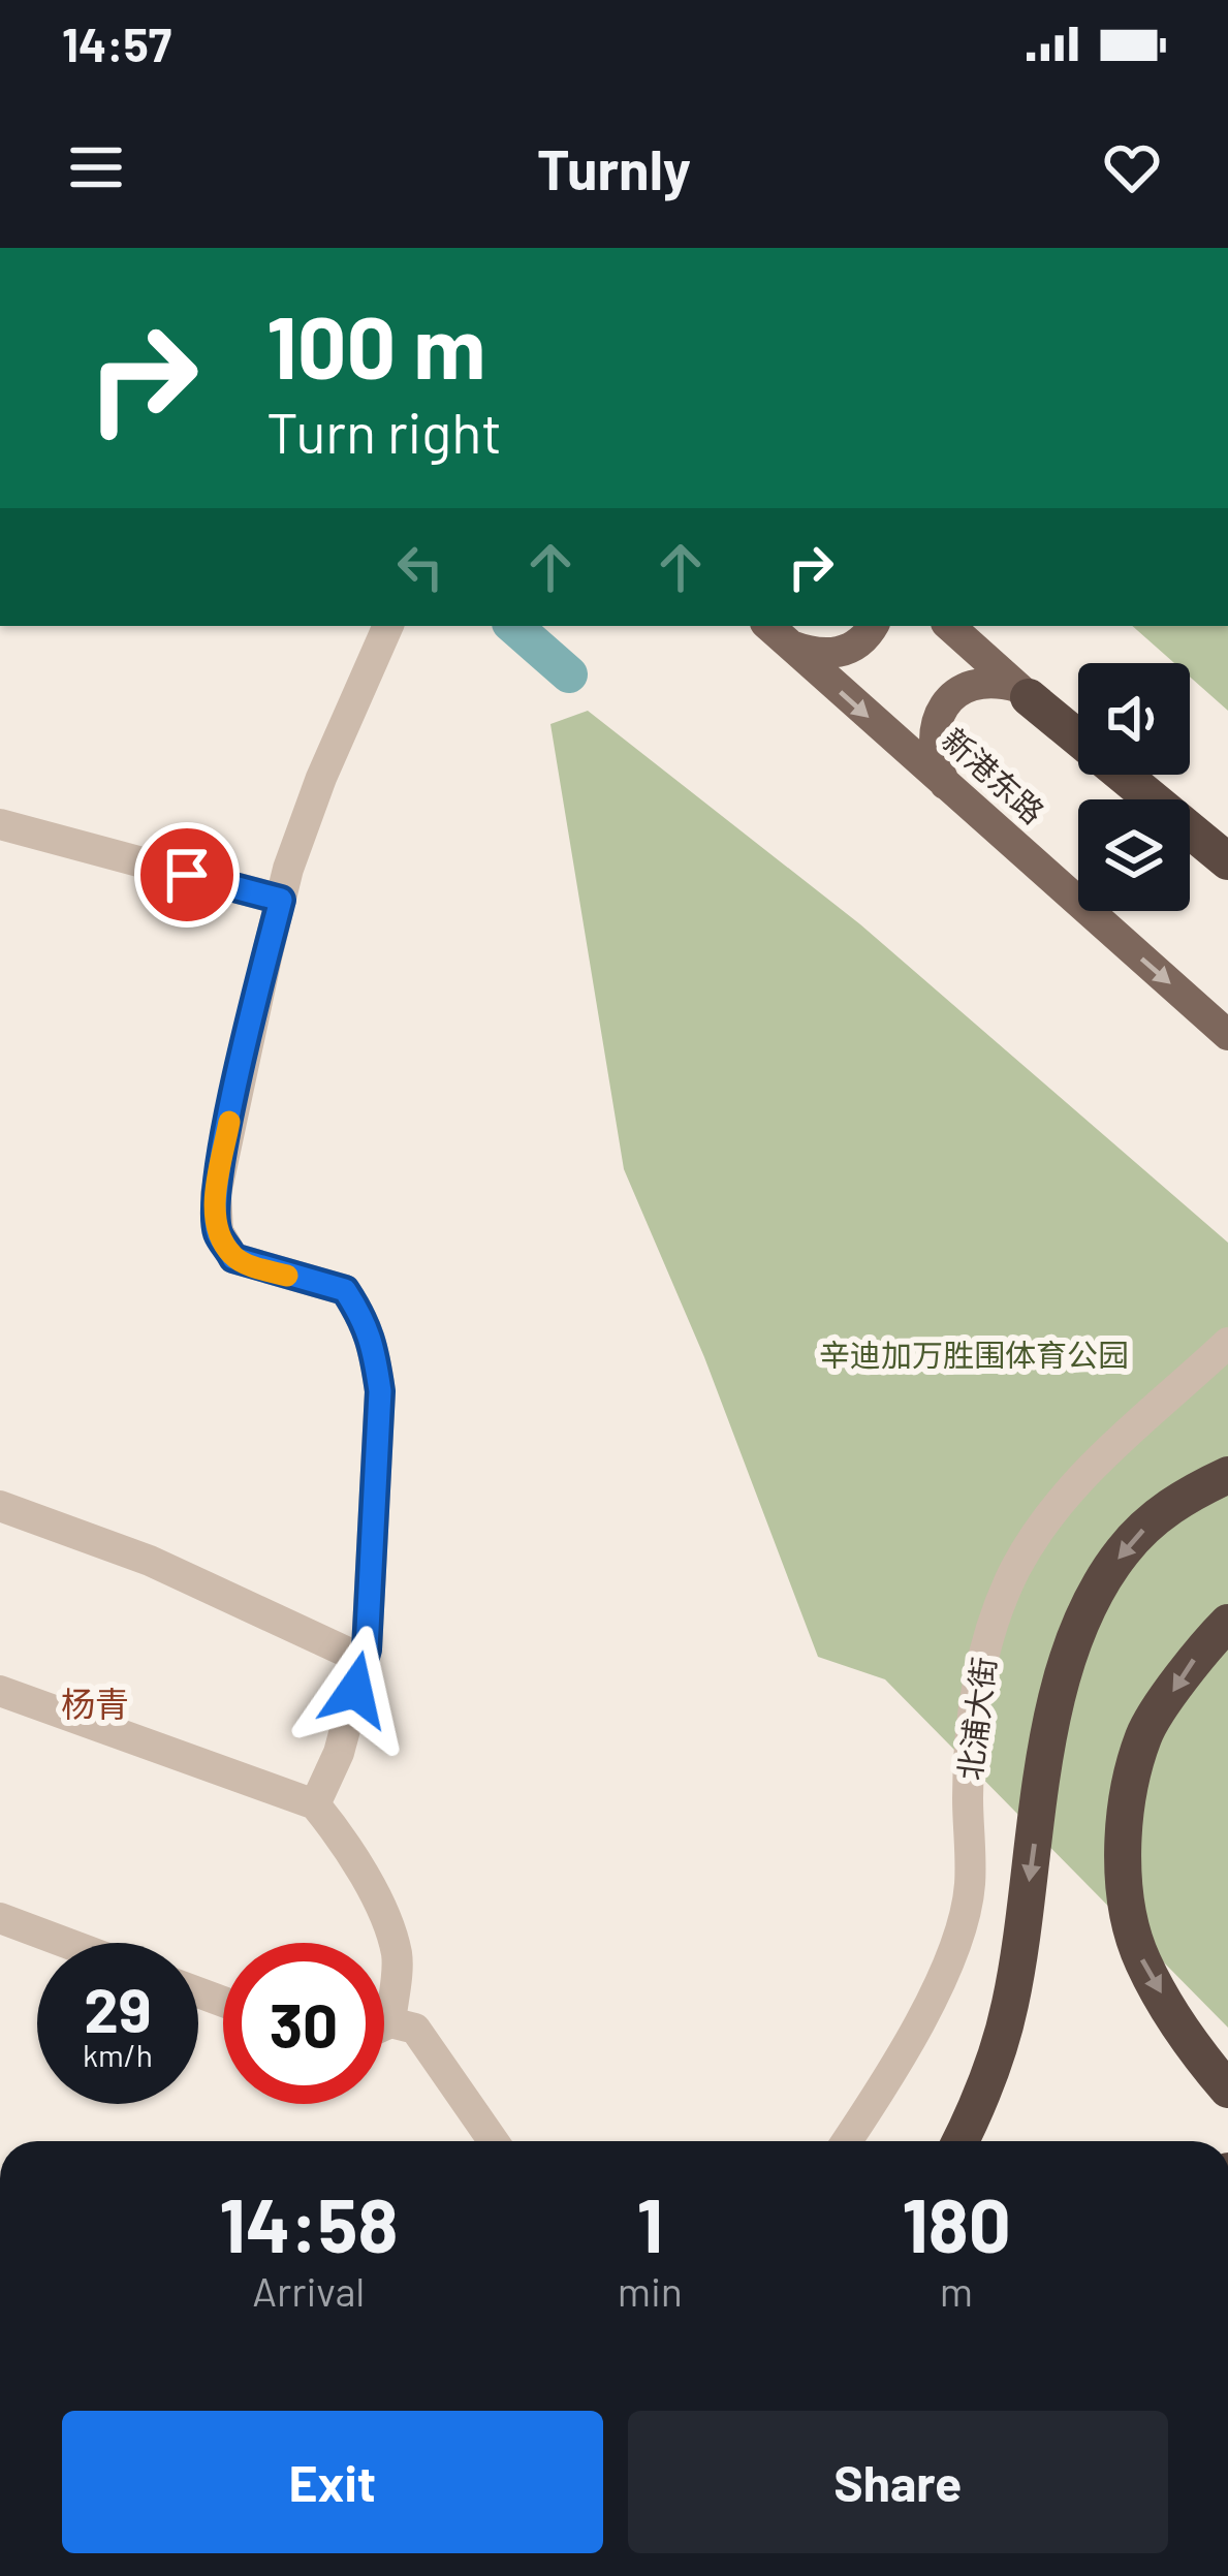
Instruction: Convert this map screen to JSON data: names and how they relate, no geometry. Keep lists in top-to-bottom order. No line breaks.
{"streets":{"main road":["新港东路"],"street":["北浦大街"]},"districts":["杨青"],"parks":["辛迪加万胜围体育公园"],"page":{"status":"14:57","header":"Turnly","turn":["100 m","Turn right"],"speed":"29 km/h","limit":"30","eta":["14:58","Arrival","1","min","180","m"],"buttons":["Exit","Share"]}}
